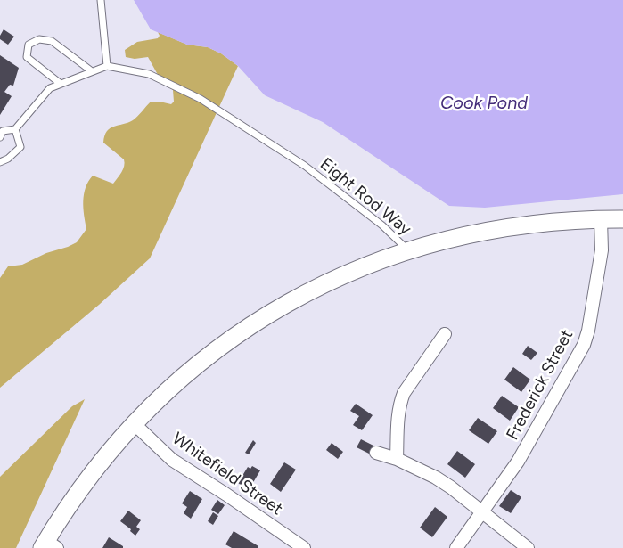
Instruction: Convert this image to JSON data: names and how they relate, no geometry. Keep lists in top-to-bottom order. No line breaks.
{"streets":{"street":["Frederick Street","Whitefield Street"],"lane":["Eight Rod Way"]},"water":["Cook Pond"]}
